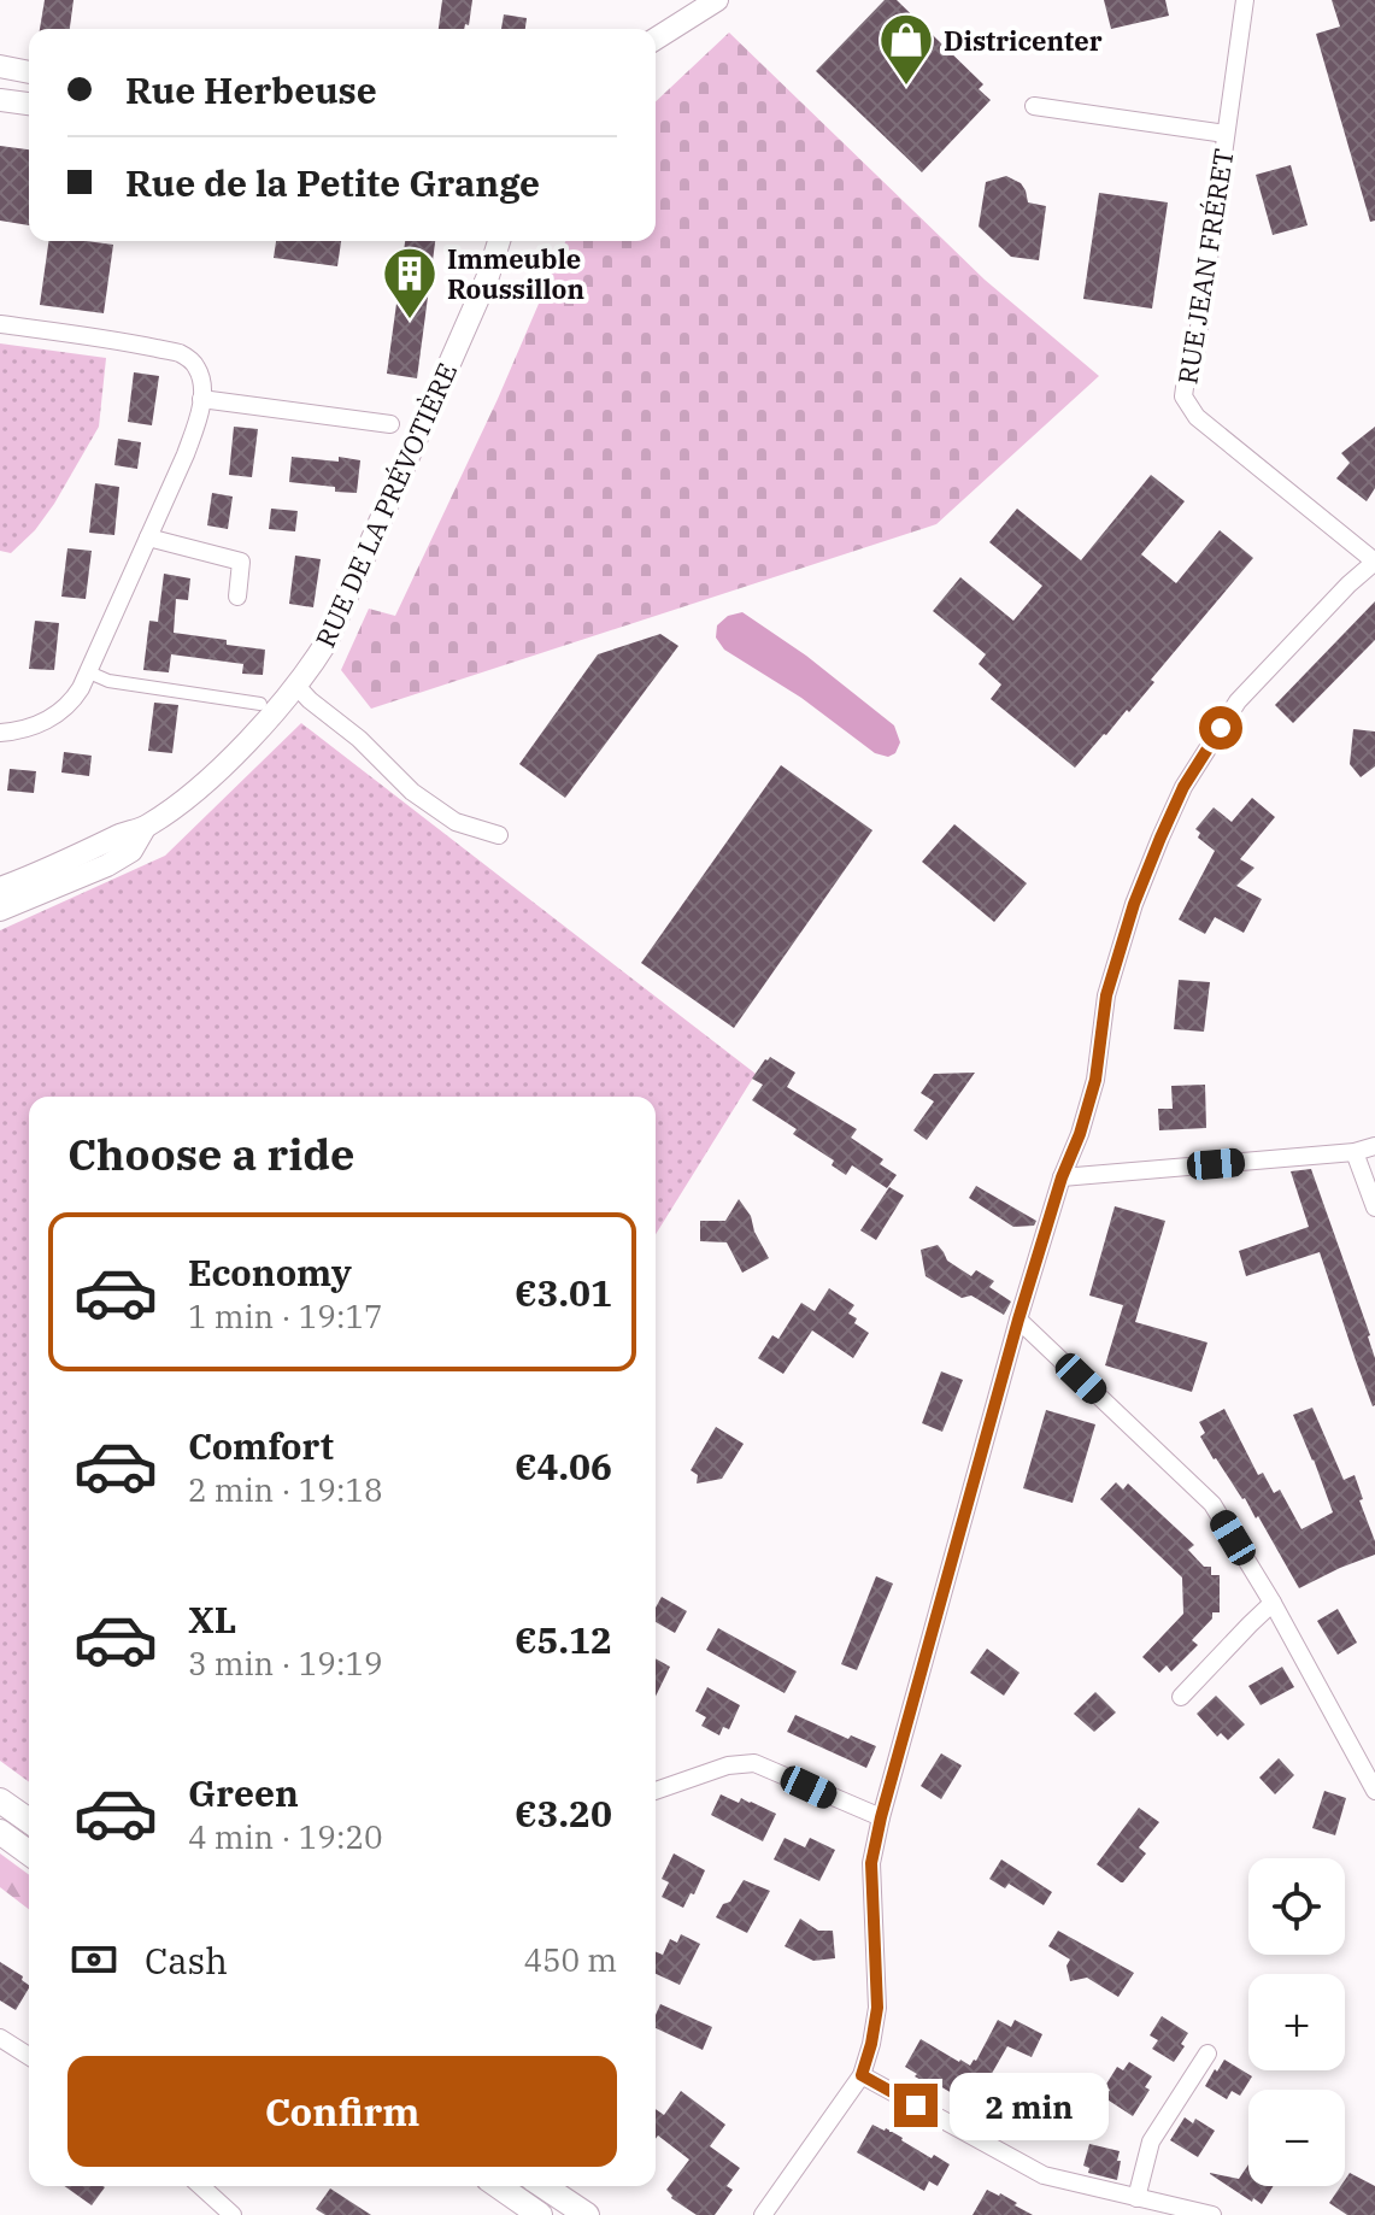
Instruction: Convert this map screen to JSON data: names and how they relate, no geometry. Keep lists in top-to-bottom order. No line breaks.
{"streets":{"street":["RUE JEAN FRÉRET","RUE DE LA PRÉVOTIÈRE"]},"places":{"shop":["Districenter"],"building":["Immeuble Roussillon"]},"page":{"banner":["Rue Herbeuse","Rue de la Petite Grange"],"heading":"Choose a ride","list":[{"name":"Economy","note":"1 min · 19:17","value":"€3.01"},{"name":"Comfort","note":"2 min · 19:18","value":"€4.06"},{"name":"XL","note":"3 min · 19:19","value":"€5.12"},{"name":"Green","note":"4 min · 19:20","value":"€3.20"}],"map_buttons":["+","−"],"pay":["Cash","450 m"],"buttons":"Confirm","bubble":"2 min"}}
